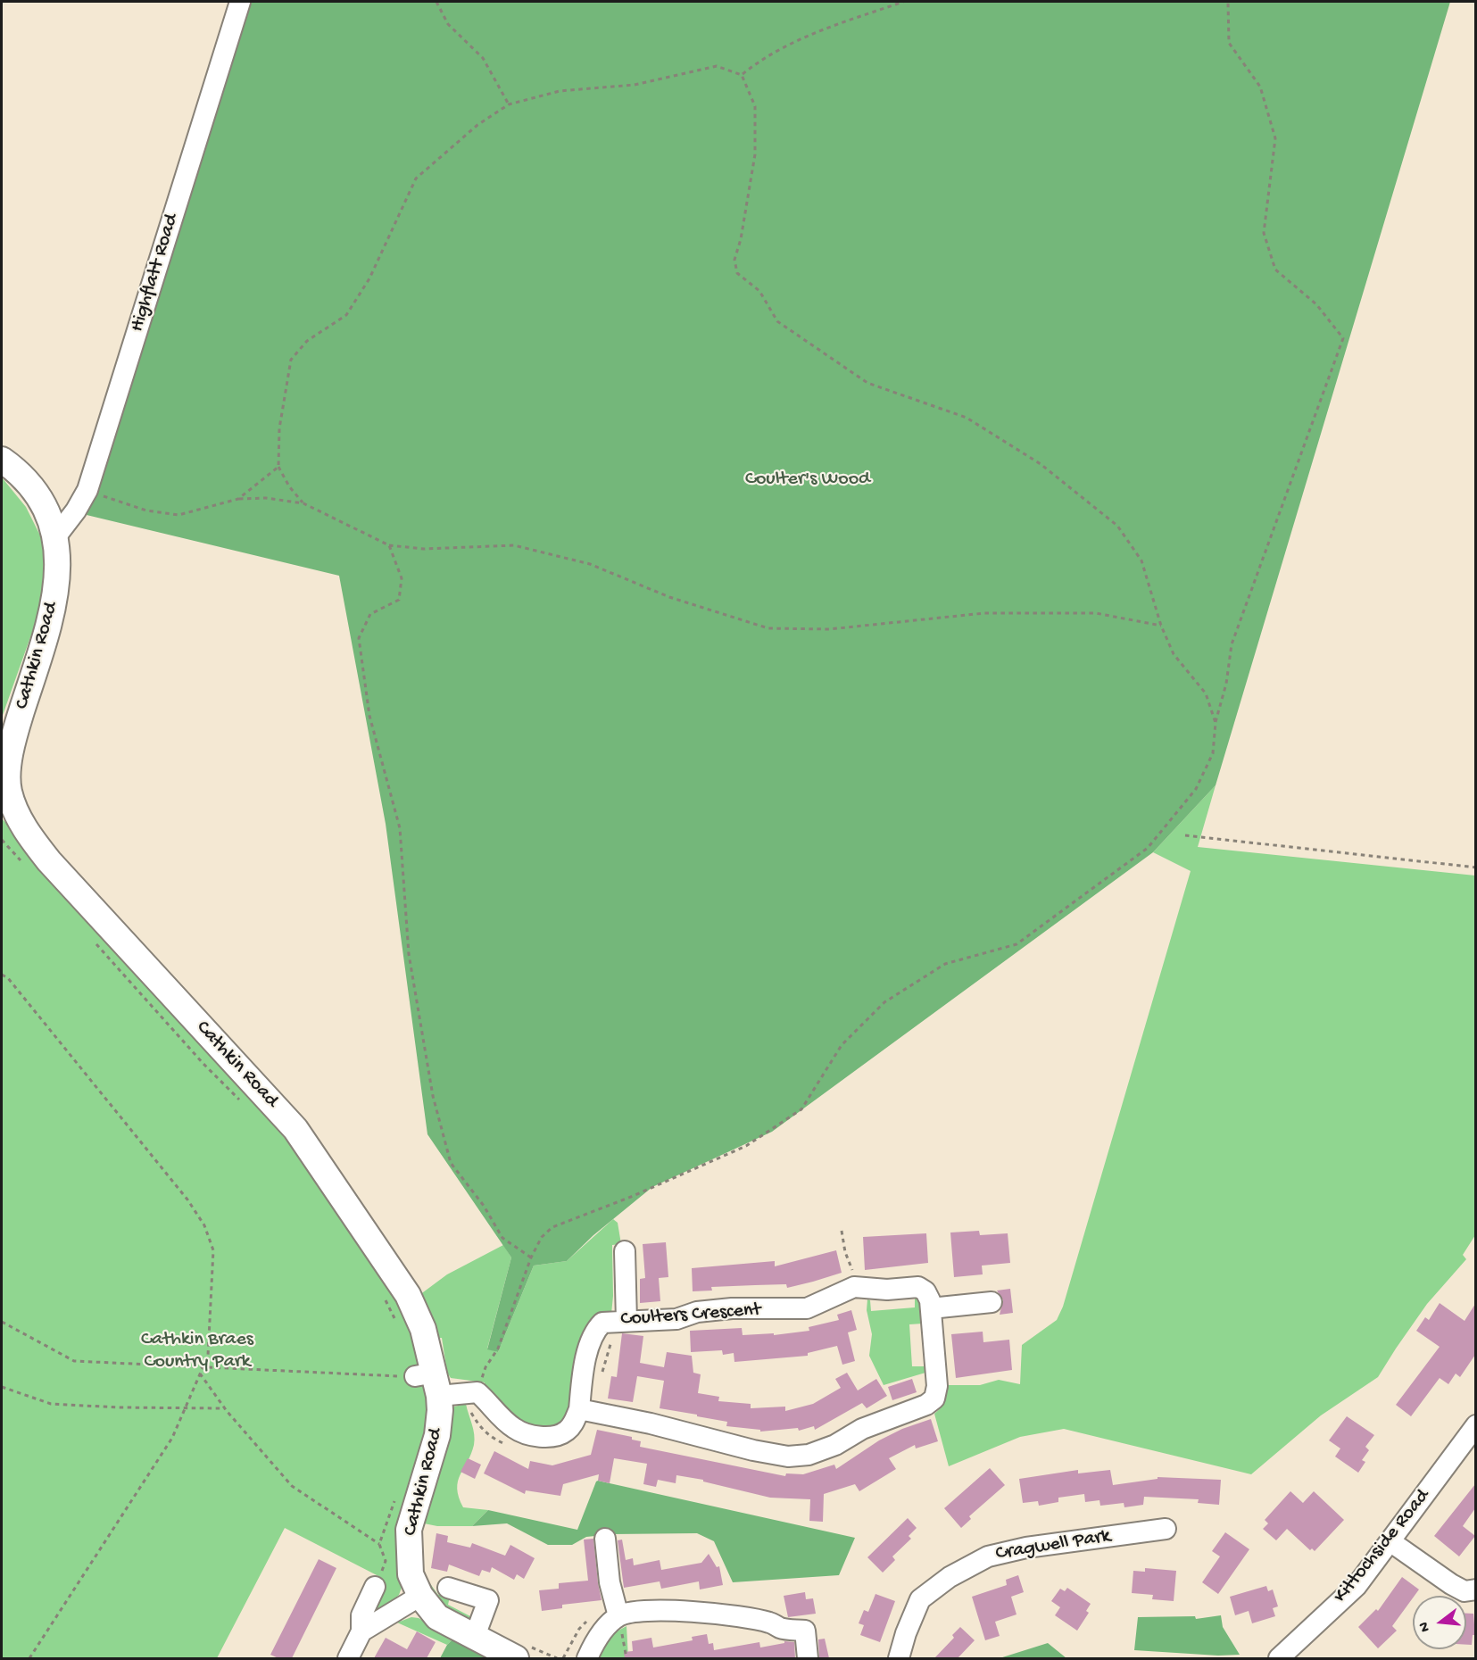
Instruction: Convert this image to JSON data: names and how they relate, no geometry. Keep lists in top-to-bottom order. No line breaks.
{"streets":{"main road":["Cathkin Road"],"street":["Highflatt Road","Coulters Crescent","Cragwell Park","Kittochside Road"]},"crossings":[["Highflatt Road","Cathkin Road"]],"parks":["Coulter's Wood","Cathkin Braes Country Park"],"north":"left"}
